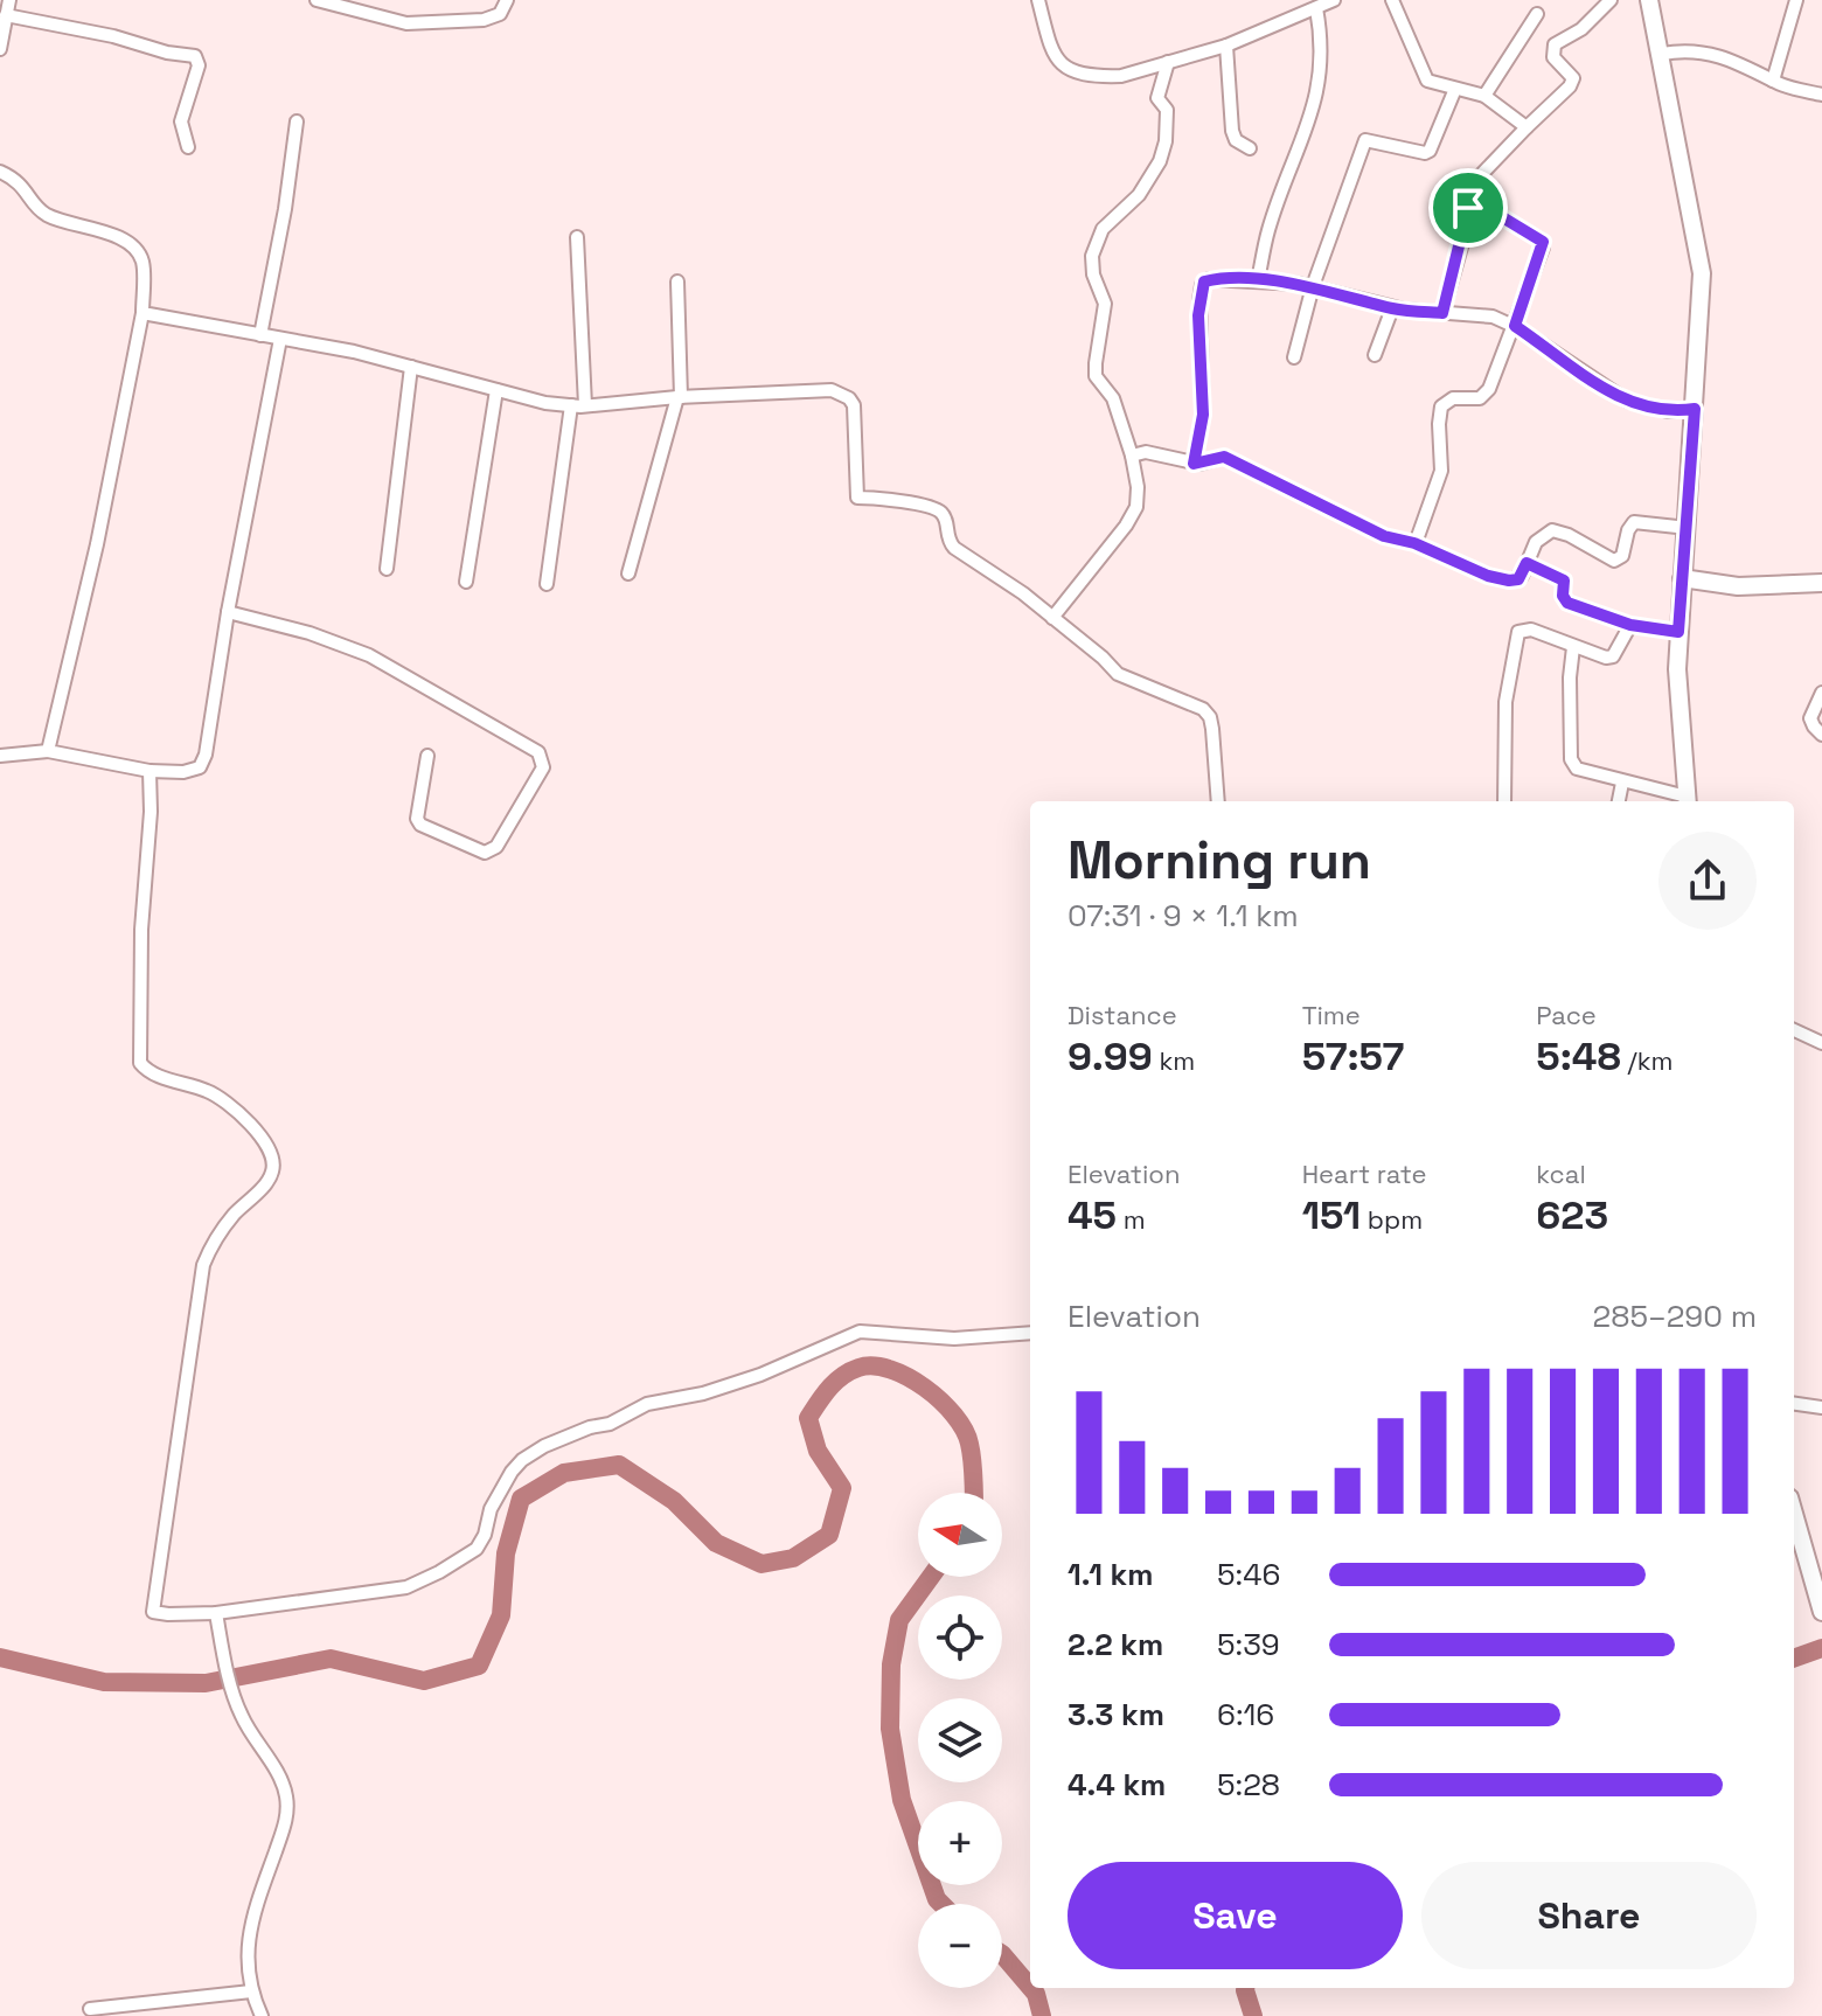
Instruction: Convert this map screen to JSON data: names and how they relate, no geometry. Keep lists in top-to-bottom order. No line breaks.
{"north":"left","page":{"heading":["Morning run","07:31 · 9 × 1.1 km"],"stats":[["Distance","9.99 km"],["Time","57:57"],["Pace","5:48 /km"],["Elevation","45 m"],["Heart rate","151 bpm"],["kcal","623"]],"chart":["Elevation","285–290 m"],"map_buttons":["+","−"],"list":[{"name":"1.1 km","note":"5:46"},{"name":"2.2 km","note":"5:39"},{"name":"3.3 km","note":"6:16"},{"name":"4.4 km","note":"5:28"}],"buttons":["Save","Share"]}}
